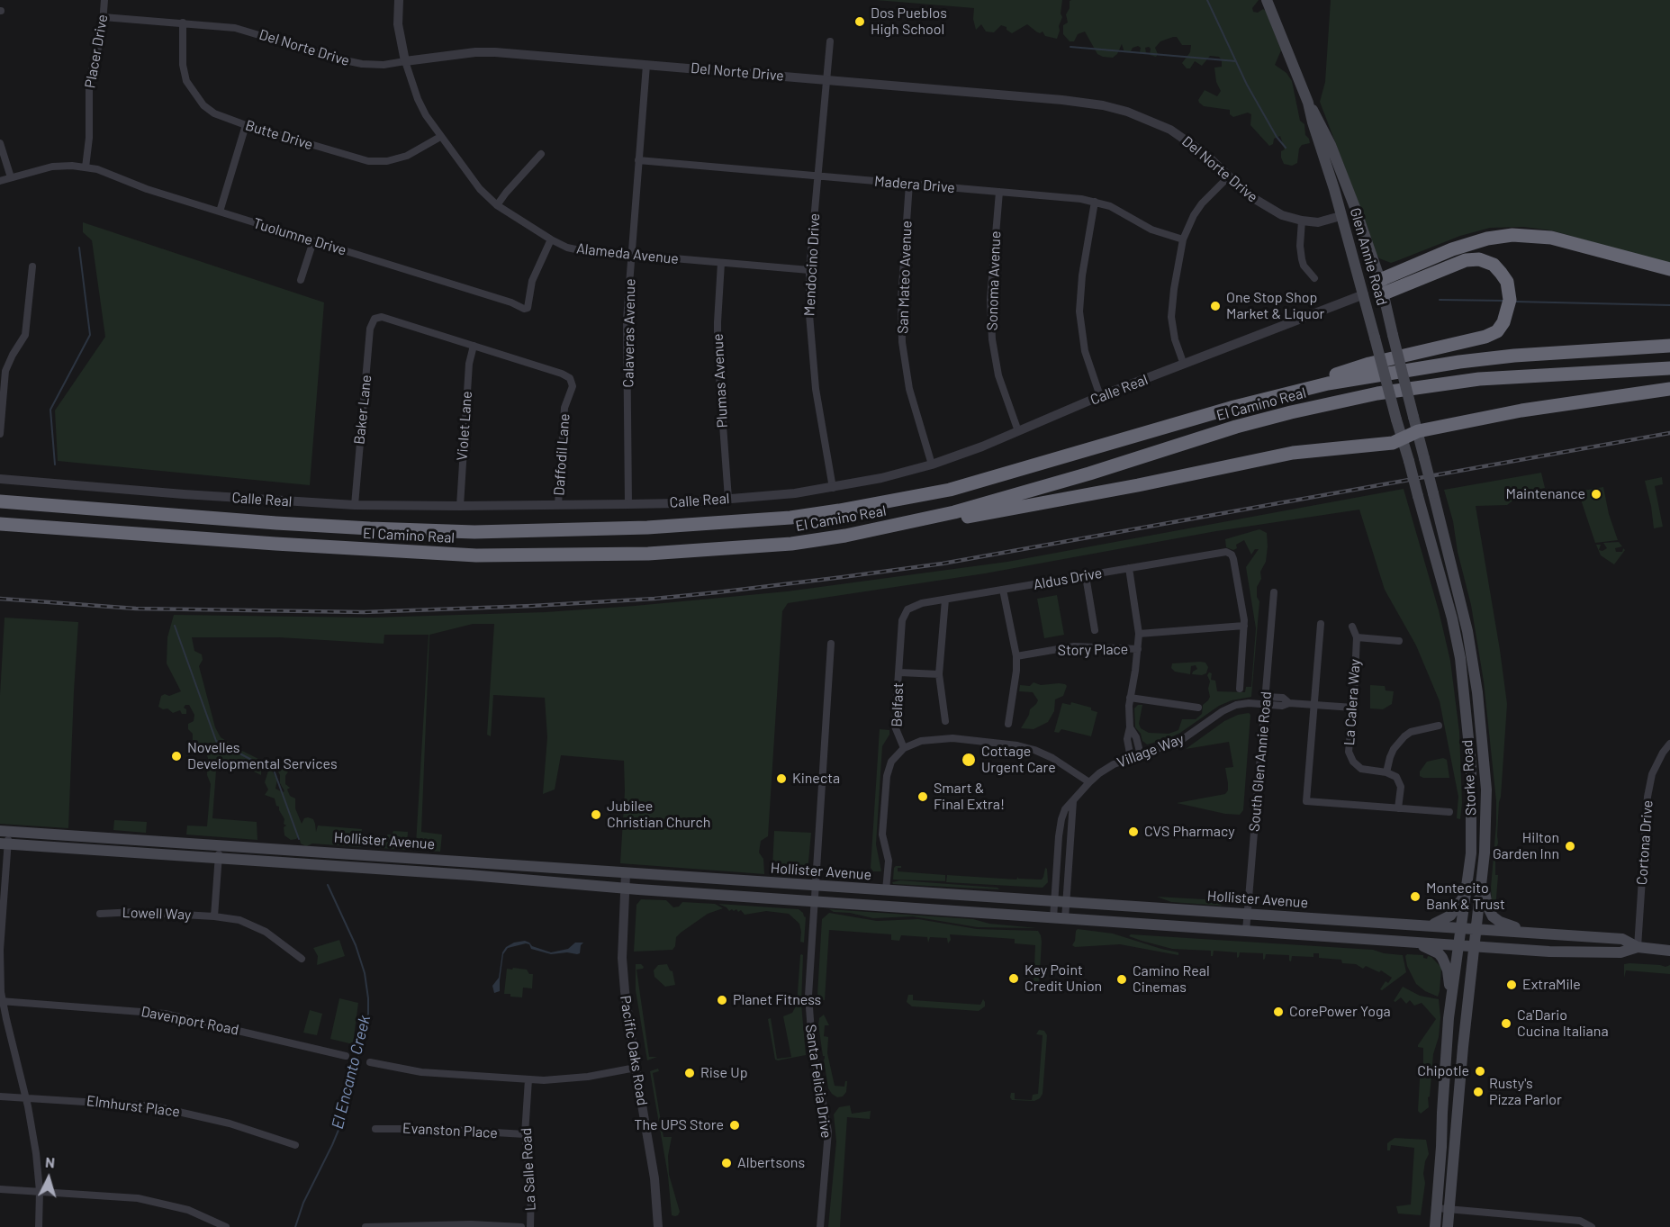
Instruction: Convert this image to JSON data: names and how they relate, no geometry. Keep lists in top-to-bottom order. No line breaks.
{"streets":{"highway":["El Camino Real"],"main road":["Glen Annie Road","Storke Road","Hollister Avenue"],"street":["Del Norte Drive","Placer Drive","Butte Drive","Madera Drive","Tuolumne Drive","Alameda Avenue","Mendocino Drive","San Mateo Avenue","Sonoma Avenue","Calaveras Avenue","Plumas Avenue","Calle Real","Baker Lane","Violet Lane","Daffodil Lane","Aldus Drive","Story Place","La Calera Way","Belfast","Village Way","South Glen Annie Road","Cortona Drive","Lowell Way","Davenport Road","Pacific Oaks Road","Santa Felicia Drive","Elmhurst Place","Evanston Place","La Salle Road"]},"crossings":[["Del Norte Drive","Placer Drive"],["Del Norte Drive","Butte Drive"],["Del Norte Drive","Alameda Avenue"],["Del Norte Drive","Glen Annie Road"],["Del Norte Drive","Mendocino Drive"],["Del Norte Drive","Calaveras Avenue"],["Placer Drive","Tuolumne Drive"],["Butte Drive","Alameda Avenue"],["Madera Drive","Mendocino Drive"],["Madera Drive","San Mateo Avenue"],["Madera Drive","Sonoma Avenue"],["Madera Drive","Calaveras Avenue"],["Tuolumne Drive","Alameda Avenue"],["Alameda Avenue","Mendocino Drive"],["Alameda Avenue","Calaveras Avenue"],["Alameda Avenue","Plumas Avenue"],["Glen Annie Road","Calle Real"],["Glen Annie Road","Storke Road"],["Mendocino Drive","Calle Real"],["San Mateo Avenue","Calle Real"],["Sonoma Avenue","Calle Real"],["Calaveras Avenue","Calle Real"],["Plumas Avenue","Calle Real"],["Calle Real","Baker Lane"],["Calle Real","Violet Lane"],["Calle Real","Daffodil Lane"],["Baker Lane","Violet Lane"],["Baker Lane","Daffodil Lane"],["Violet Lane","Daffodil Lane"],["Aldus Drive","Belfast"],["La Calera Way","Village Way"],["Belfast","Hollister Avenue"],["Village Way","South Glen Annie Road"],["Village Way","Hollister Avenue"],["South Glen Annie Road","Hollister Avenue"],["Storke Road","Hollister Avenue"],["Hollister Avenue","Cortona Drive"],["Hollister Avenue","Pacific Oaks Road"],["Hollister Avenue","Santa Felicia Drive"],["Evanston Place","La Salle Road"]],"water":["El Encanto Creek"],"places":["Dos Pueblos High School","One Stop Shop Market & Liquor","Maintenance","Novelles Developmental Services","Cottage Urgent Care","Kinecta","Smart & Final Extra!","Jubilee Christian Church","CVS Pharmacy","Hilton Garden Inn","Montecito Bank & Trust","Key Point Credit Union","Camino Real Cinemas","ExtraMile","Planet Fitness","CorePower Yoga","Ca'Dario Cucina Italiana","Chipotle","Rise Up","Rusty's Pizza Parlor","The UPS Store","Albertsons"],"north":"top"}
